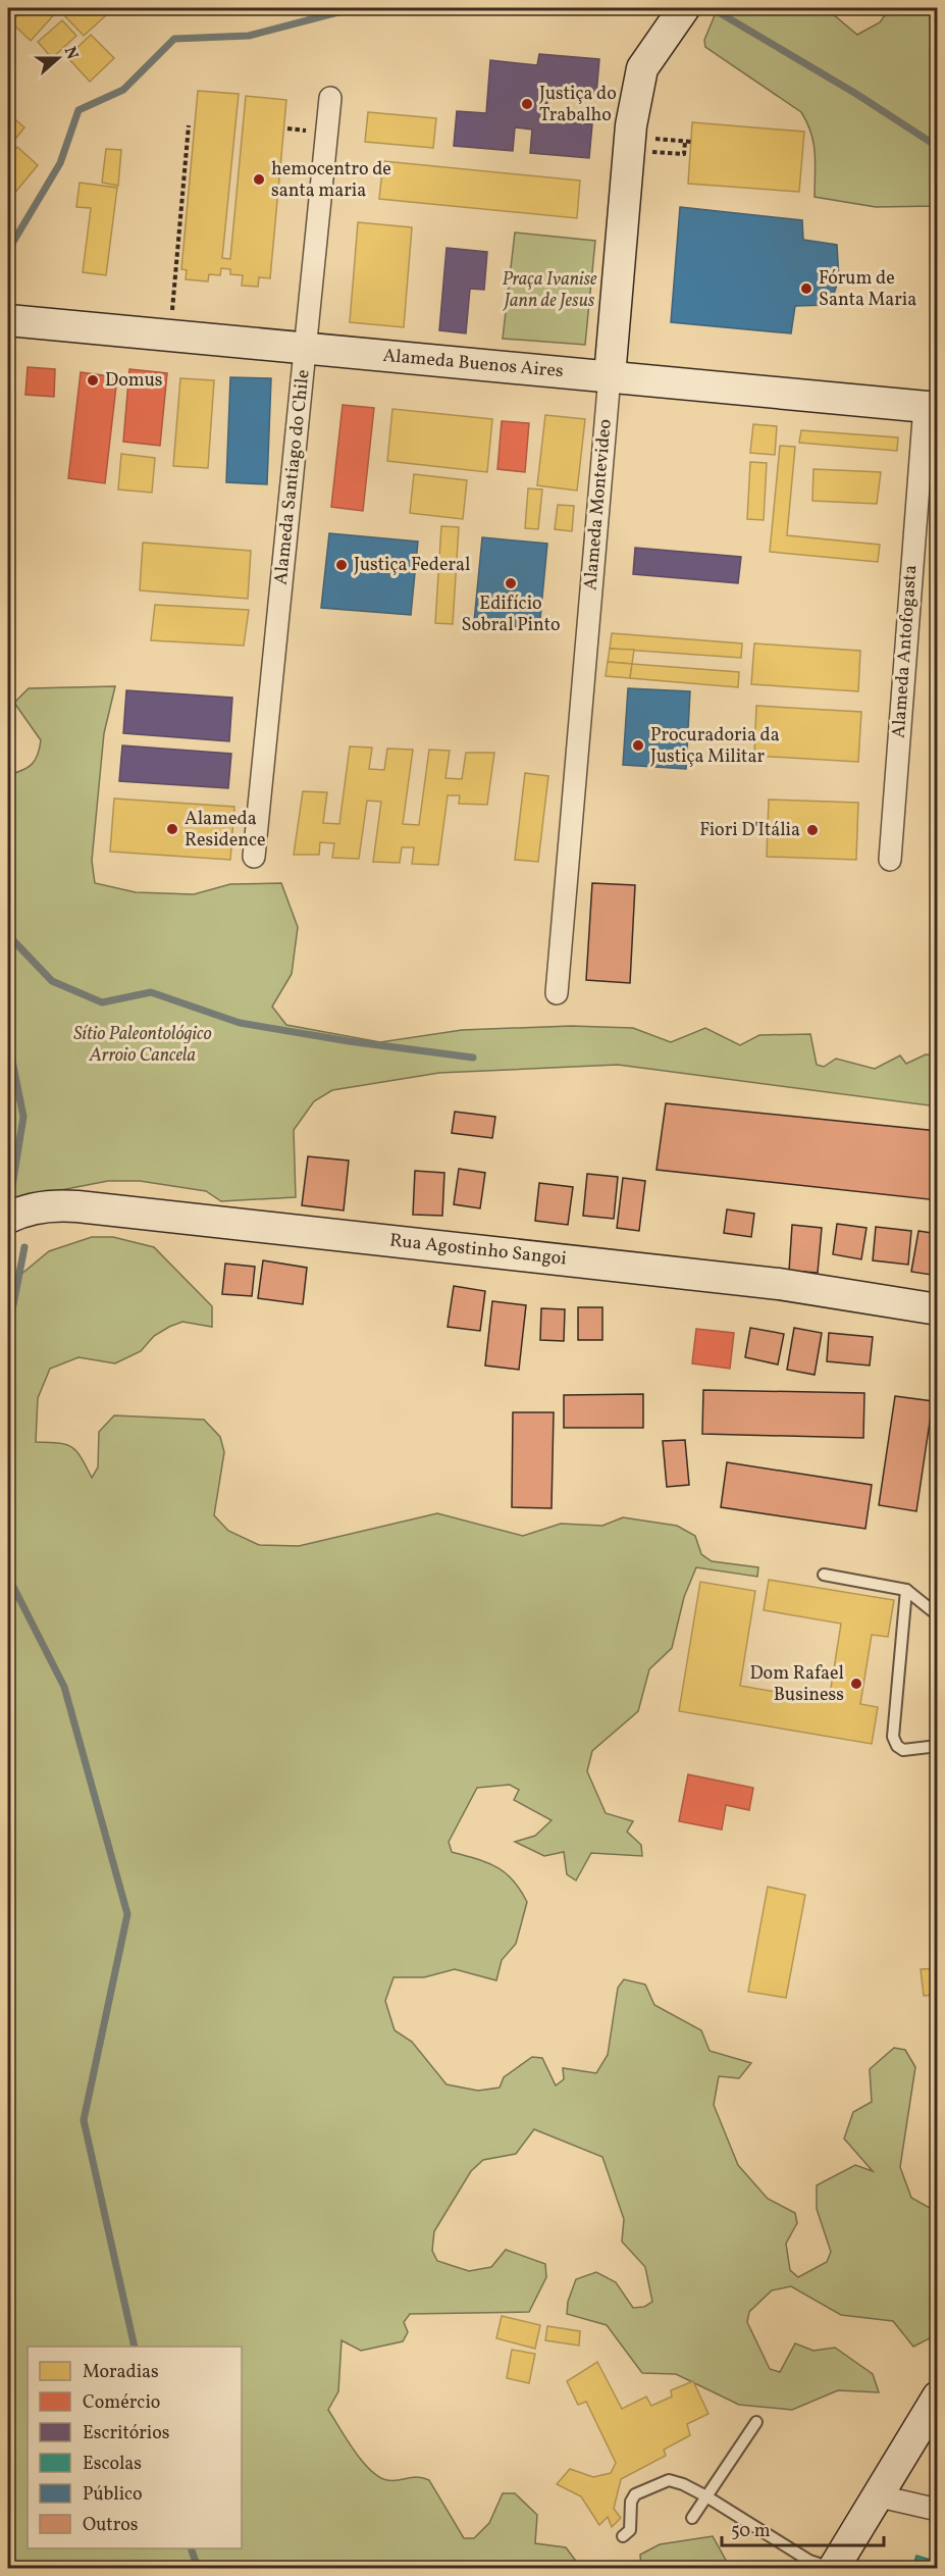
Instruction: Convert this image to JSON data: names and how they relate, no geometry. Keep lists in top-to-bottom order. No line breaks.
{"streets":{"street":["Alameda Buenos Aires","Alameda Santiago do Chile","Alameda Montevideo","Alameda Antofogasta","Rua Agostinho Sangoi"]},"crossings":[["Alameda Buenos Aires","Alameda Santiago do Chile"],["Alameda Buenos Aires","Alameda Montevideo"],["Alameda Buenos Aires","Alameda Antofogasta"]],"parks":["Praça Ivanise Jann de Jesus","Sítio Paleontológico Arroio Cancela"],"places":["Justiça do Trabalho","hemocentro de santa maria","Fórum de Santa Maria","Domus","Justiça Federal","Edifício Sobral Pinto","Procuradoria da Justiça Militar","Alameda Residence","Fiori D'Itália","Dom Rafael Business"],"legend":["Moradias","Comércio","Escritórios","Escolas","Público","Outros"],"scale_bar":"50 m","north":"right"}
